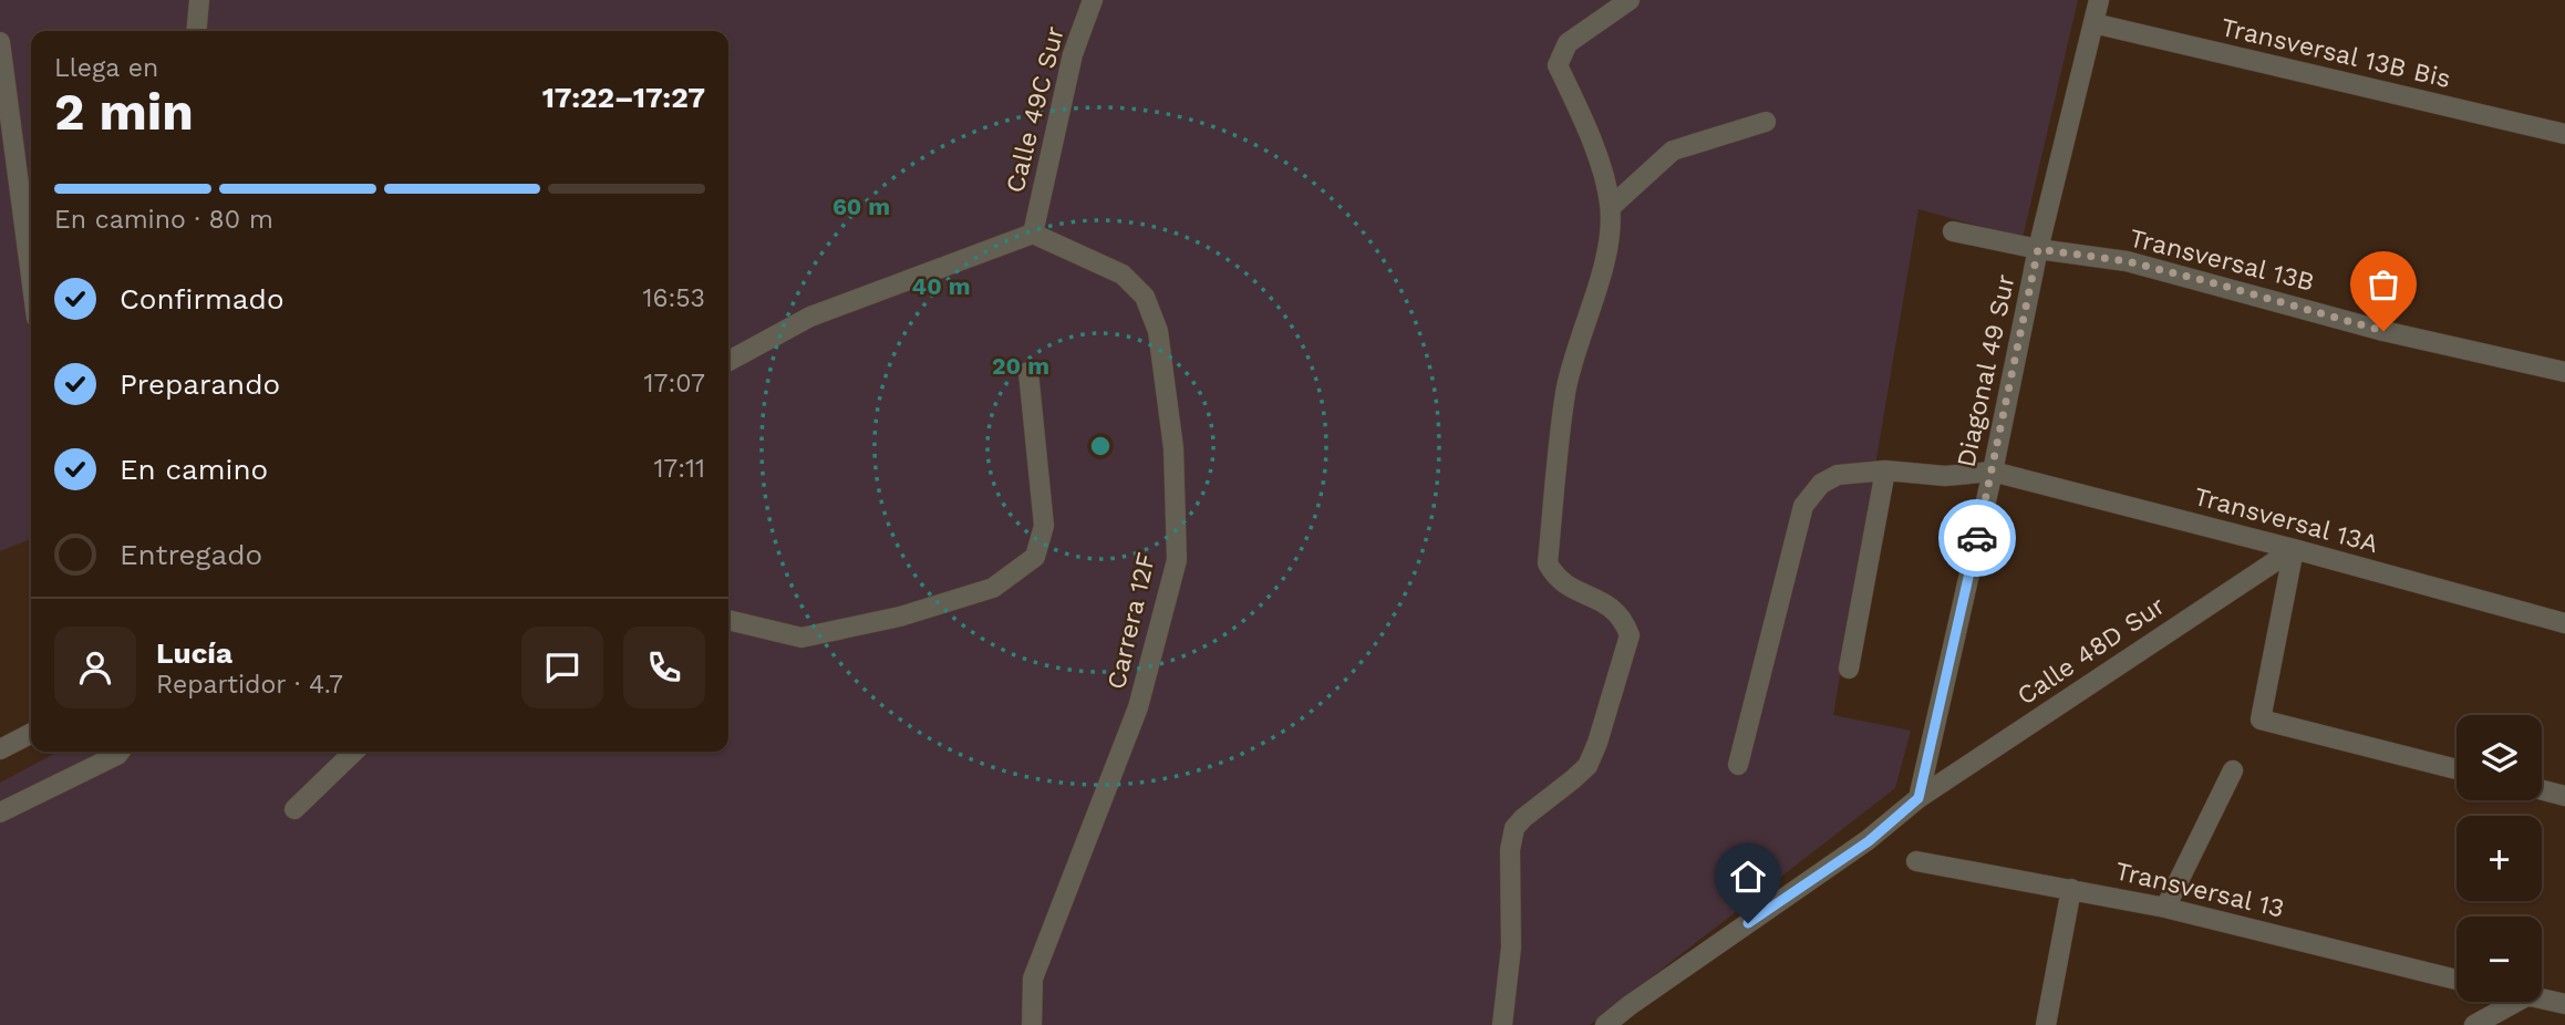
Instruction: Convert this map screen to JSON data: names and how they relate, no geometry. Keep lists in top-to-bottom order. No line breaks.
{"streets":{"street":["Transversal 13B Bis","Calle 49C Sur","Transversal 13B","Diagonal 49 Sur","Transversal 13A","Carrera 12F","Calle 48D Sur","Transversal 13"]},"crossings":[["Transversal 13B Bis","Diagonal 49 Sur"],["Calle 49C Sur","Carrera 12F"],["Transversal 13B","Diagonal 49 Sur"],["Diagonal 49 Sur","Transversal 13A"],["Diagonal 49 Sur","Calle 48D Sur"],["Transversal 13A","Calle 48D Sur"]],"page":{"heading":["2 min","Llega en","17:22–17:27"],"panel":["Lucía","Repartidor · 4.7"],"bar":"En camino · 80 m","list":[["Confirmado","16:53"],["Preparando","17:07"],["En camino","17:11"],"Entregado"],"map_buttons":["+","−"]},"rings":["60 m","40 m","20 m"]}
